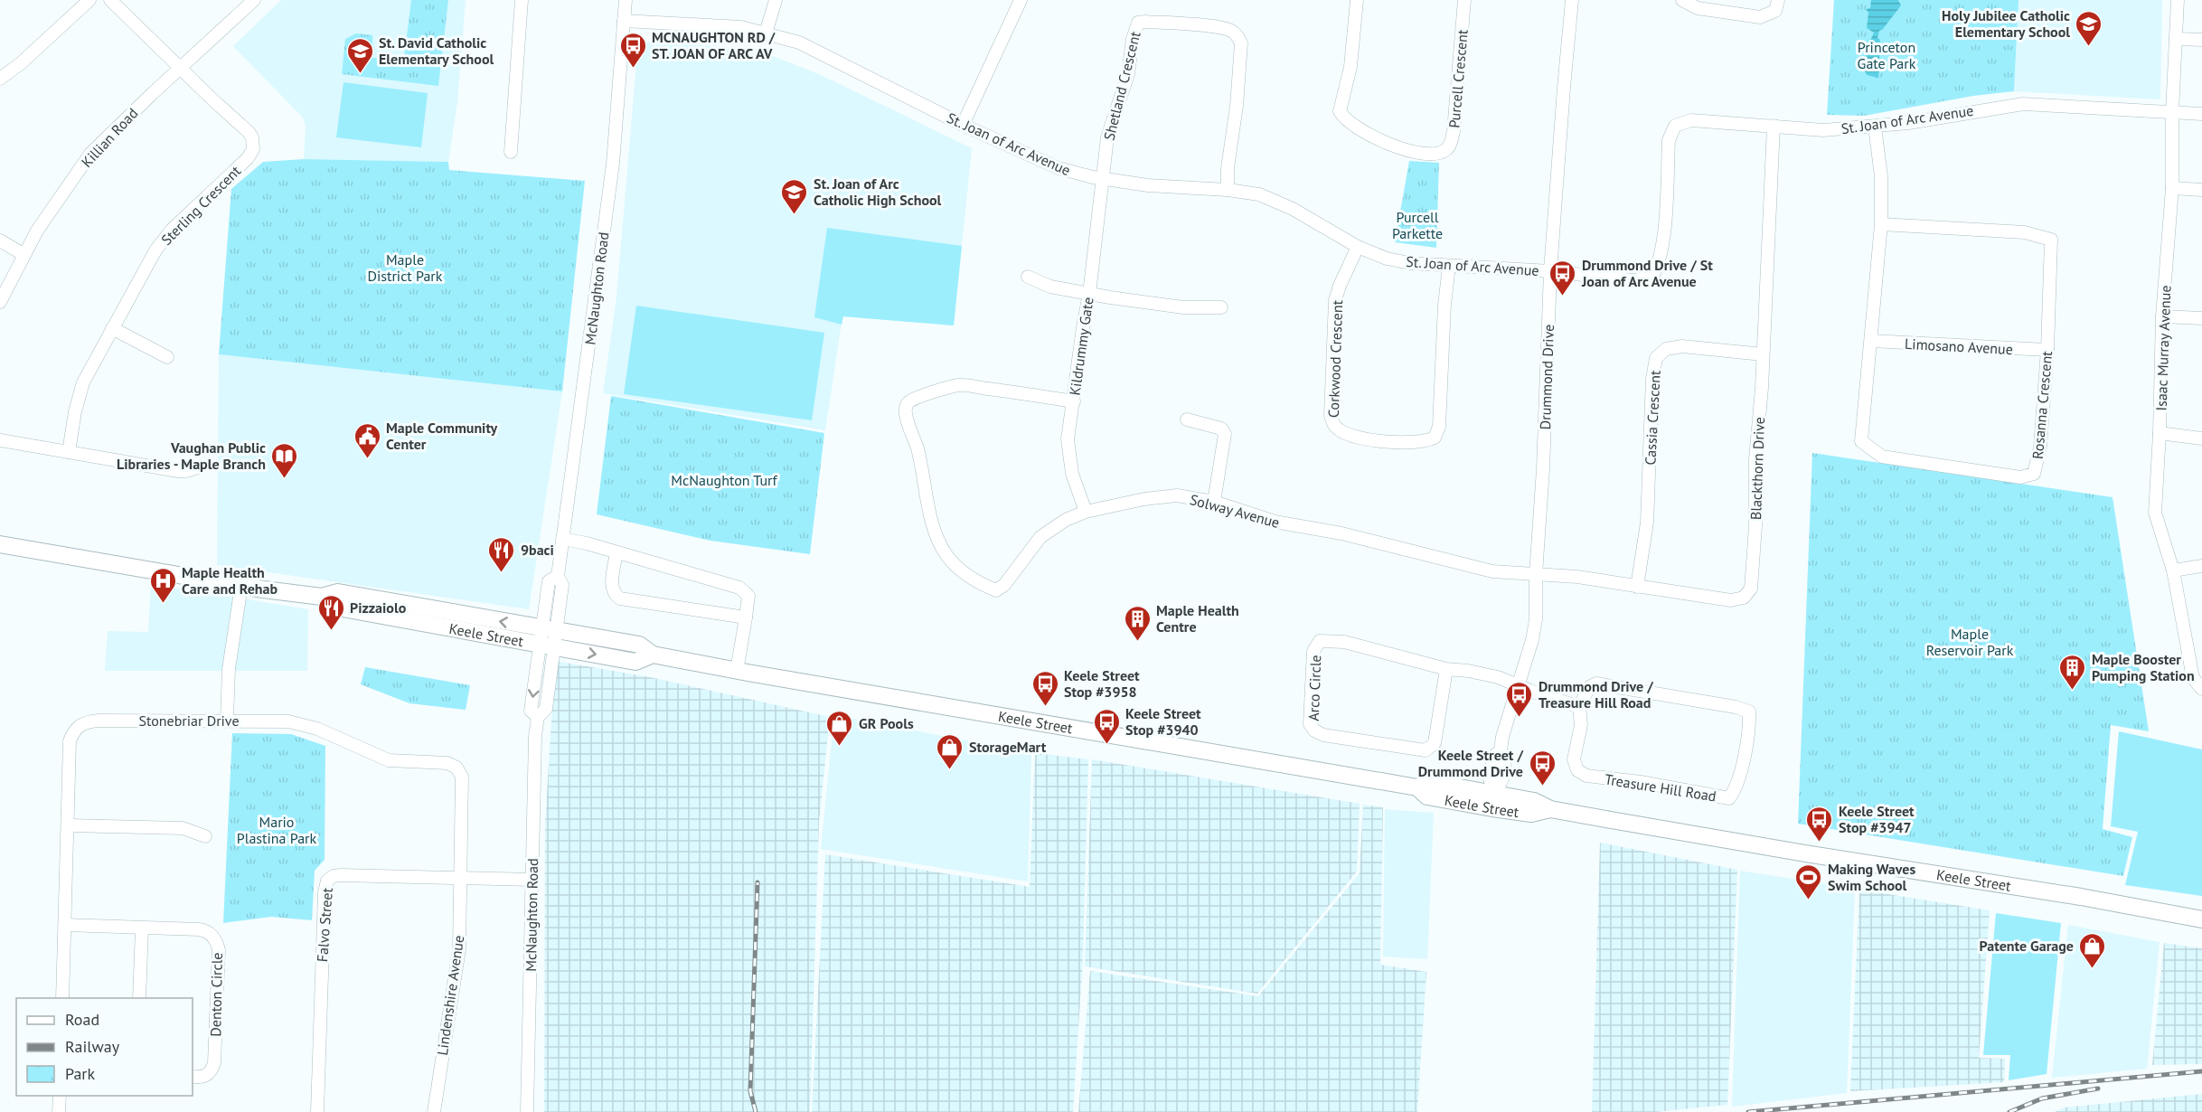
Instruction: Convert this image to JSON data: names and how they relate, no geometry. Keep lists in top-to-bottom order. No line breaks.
{"streets":{"main road":["Keele Street"],"street":["Purcell Crescent","Shetland Crescent","St. Joan of Arc Avenue","Killian Road","Sterling Crescent","McNaughton Road","Kildrummy Gate","Limosano Avenue","Isaac Murray Avenue","Corkwood Crescent","Drummond Drive","Rosanna Crescent","Cassia Crescent","Blackthorn Drive","Solway Avenue","Arco Circle","Stonebriar Drive","Treasure Hill Road","Falvo Street","Denton Circle","Lindenshire Avenue"]},"crossings":[["Shetland Crescent","St. Joan of Arc Avenue"],["Shetland Crescent","Kildrummy Gate"],["St. Joan of Arc Avenue","McNaughton Road"],["St. Joan of Arc Avenue","Kildrummy Gate"],["St. Joan of Arc Avenue","Isaac Murray Avenue"],["St. Joan of Arc Avenue","Corkwood Crescent"],["St. Joan of Arc Avenue","Drummond Drive"],["St. Joan of Arc Avenue","Rosanna Crescent"],["St. Joan of Arc Avenue","Blackthorn Drive"],["Killian Road","Sterling Crescent"],["McNaughton Road","Keele Street"],["McNaughton Road","Falvo Street"],["Kildrummy Gate","Solway Avenue"],["Limosano Avenue","Rosanna Crescent"],["Drummond Drive","Blackthorn Drive"],["Drummond Drive","Solway Avenue"],["Drummond Drive","Keele Street"],["Drummond Drive","Arco Circle"],["Cassia Crescent","Blackthorn Drive"],["Blackthorn Drive","Solway Avenue"],["Stonebriar Drive","Falvo Street"],["Stonebriar Drive","Denton Circle"],["Stonebriar Drive","Lindenshire Avenue"],["Falvo Street","Lindenshire Avenue"]],"parks":["Princeton Gate Park","Purcell Parkette","Maple District Park","McNaughton Turf","Maple Reservoir Park","Mario Plastina Park"],"places":{"school or university":["Holy Jubilee Catholic Elementary School","St. David Catholic Elementary School","St. Joan of Arc Catholic High School"],"bus stop":["MCNAUGHTON RD / ST. JOAN OF ARC AV","Drummond Drive / St Joan of Arc Avenue","Keele Street Stop #3958","Drummond Drive / Treasure Hill Road","Keele Street Stop #3940","Keele Street / Drummond Drive","Keele Street Stop #3947"],"public building":["Maple Community Center"],"library":["Vaughan Public Libraries - Maple Branch"],"restaurant":["9baci","Pizzaiolo"],"hospital":["Maple Health Care and Rehab"],"building":["Maple Health Centre","Maple Booster Pumping Station"],"shop":["GR Pools","StorageMart","Patente Garage"],"sports":["Making Waves Swim School"]},"legend":["Road","Railway","Park"]}
